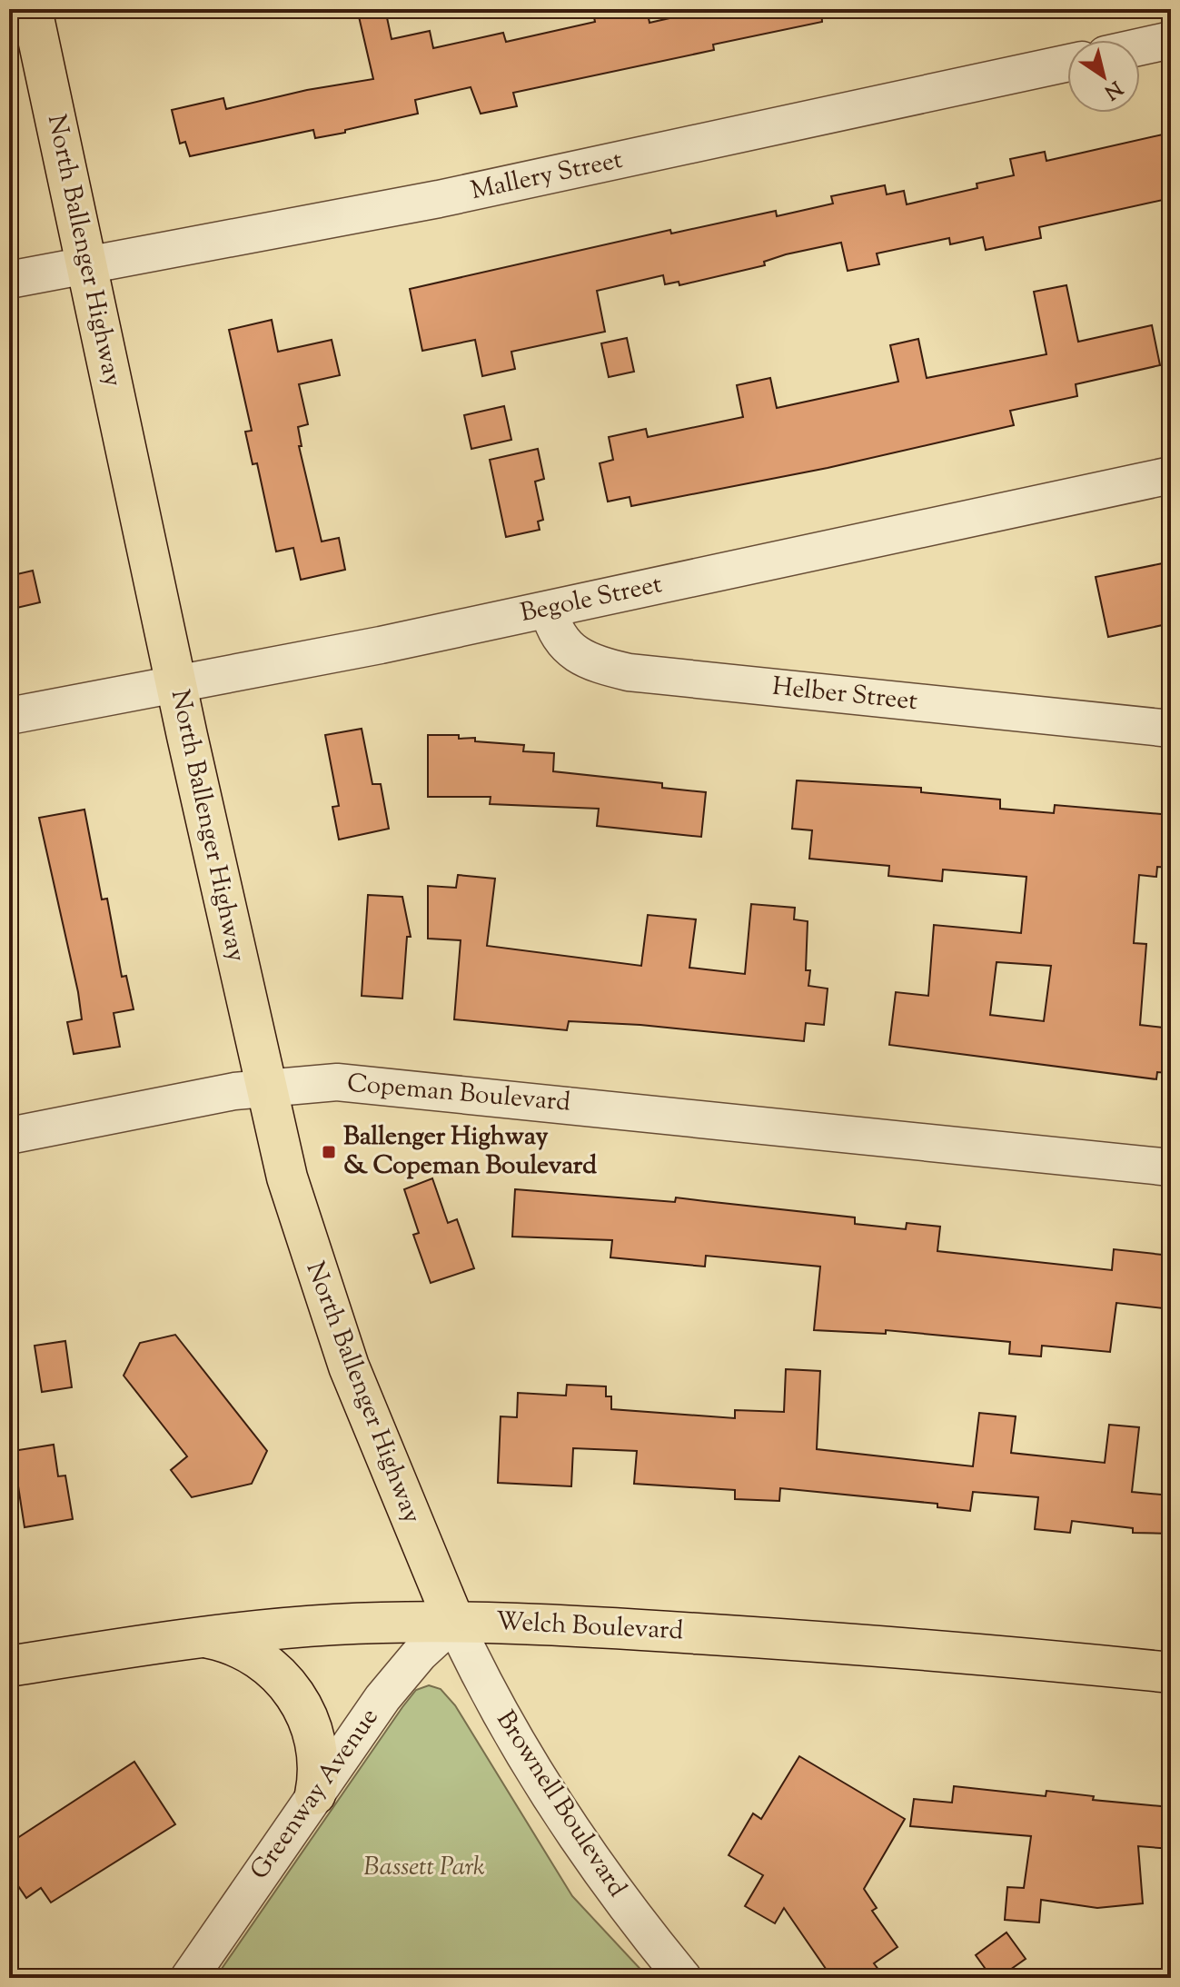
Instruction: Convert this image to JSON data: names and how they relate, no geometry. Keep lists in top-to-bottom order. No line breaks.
{"streets":{"main road":["North Ballenger Highway","Welch Boulevard"],"street":["Mallery Street","Begole Street","Helber Street","Copeman Boulevard","Greenway Avenue","Brownell Boulevard"]},"crossings":[["Mallery Street","North Ballenger Highway"],["North Ballenger Highway","Begole Street"],["North Ballenger Highway","Copeman Boulevard"],["North Ballenger Highway","Welch Boulevard"],["North Ballenger Highway","Greenway Avenue"],["North Ballenger Highway","Brownell Boulevard"],["Begole Street","Helber Street"],["Welch Boulevard","Greenway Avenue"],["Welch Boulevard","Brownell Boulevard"],["Greenway Avenue","Brownell Boulevard"]],"parks":["Bassett Park"],"places":{"transit":["Ballenger Highway & Copeman Boulevard"]},"north":"bottom right"}
